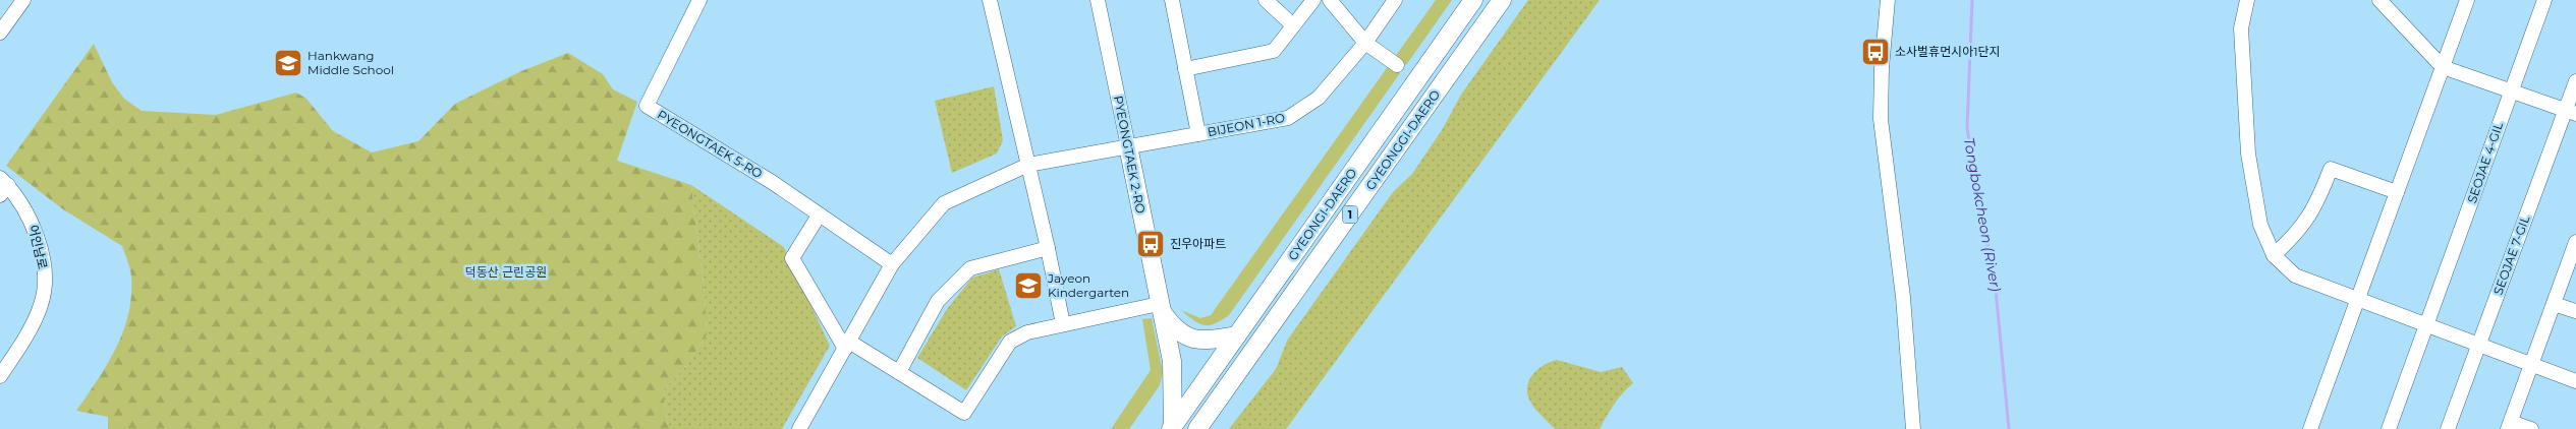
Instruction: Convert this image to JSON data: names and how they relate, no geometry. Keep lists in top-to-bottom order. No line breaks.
{"streets":{"main road":["GYEONGGI-DAERO","PYEONGTAEK 2-RO","GYEONGI-DAERO","1"],"street":["BIJEON 1-RO","PYEONGTAEK 5-RO","SEOJAE 4-GIL","어인남로","SEOJAE 7-GIL"]},"crossings":[["BIJEON 1-RO","PYEONGTAEK 2-RO"],["PYEONGTAEK 2-RO","GYEONGI-DAERO"]],"water":["Tongbokcheon (River)"],"parks":["덕동산 근린공원"],"places":{"bus stop":["소사벌휴먼시아1단지","진우아파트"],"school or university":["Hankwang Middle School","Jayeon Kindergarten"]}}
